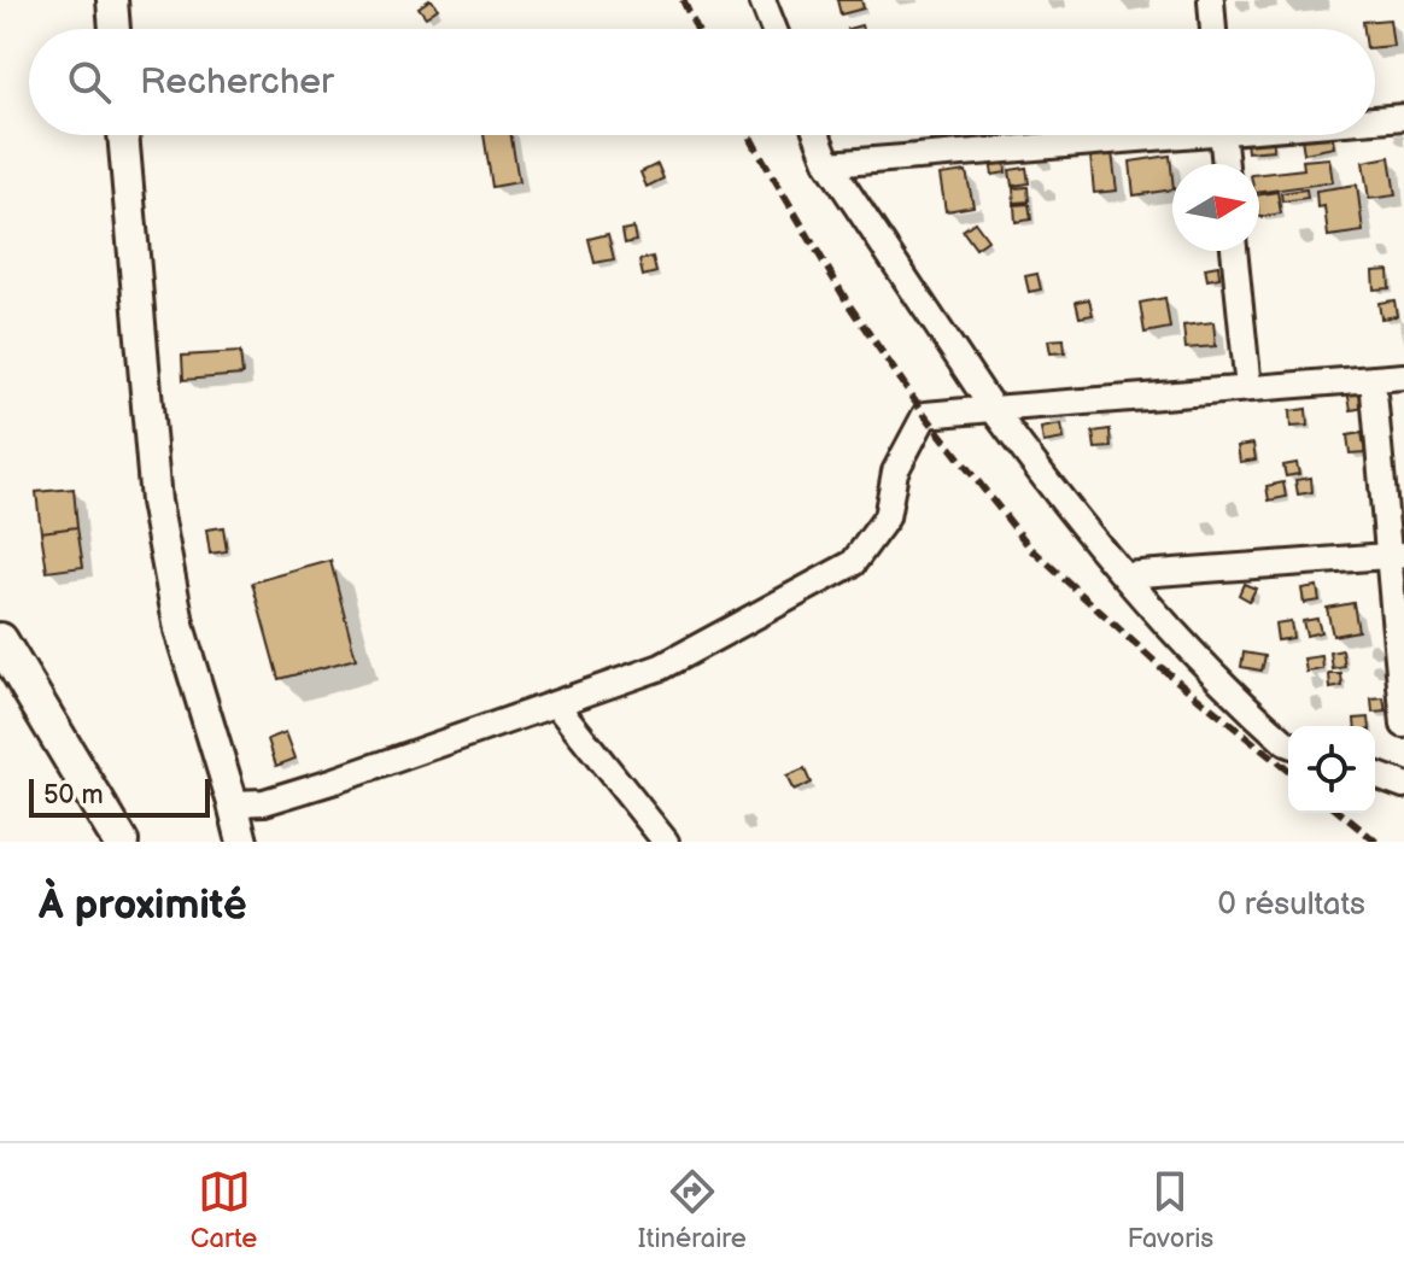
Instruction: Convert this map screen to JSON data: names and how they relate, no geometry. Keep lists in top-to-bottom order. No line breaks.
{"scale_bar":"50 m","north":"right","page":{"search":"Rechercher","scale":"50 m","heading":["À proximité","0 résultats"],"nav":["Carte","Itinéraire","Favoris"]}}
